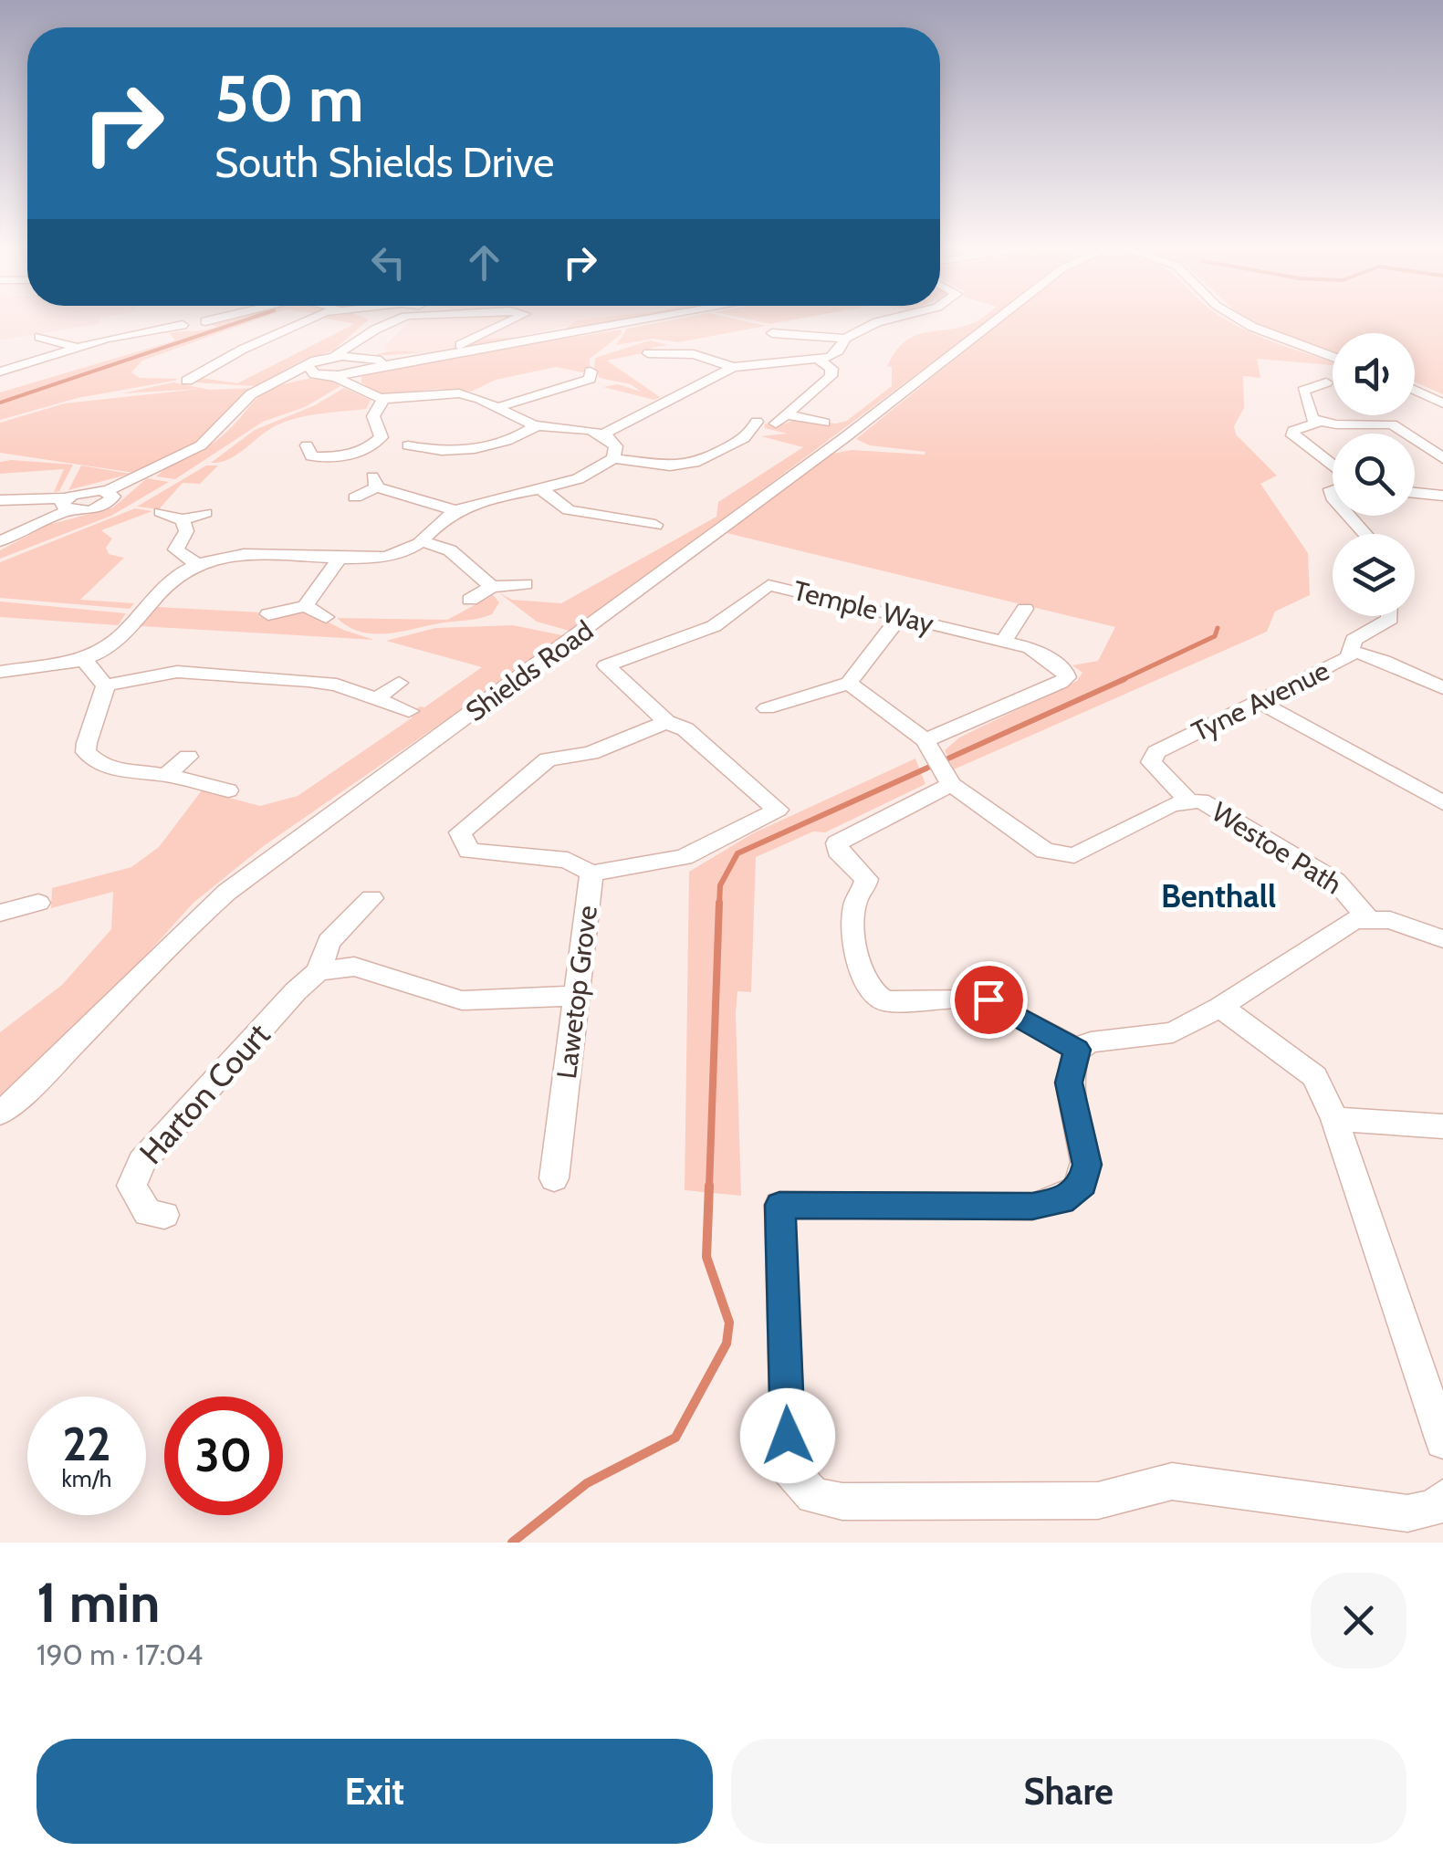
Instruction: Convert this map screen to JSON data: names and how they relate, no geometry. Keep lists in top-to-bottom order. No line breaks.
{"streets":{"street":["Temple Way","Shields Road","Tyne Avenue","Westoe Path","Lawetop Grove","Harton Court"]},"crossings":[["Temple Way","Westoe Path"],["Temple Way","Lawetop Grove"],["Tyne Avenue","Westoe Path"]],"districts":["Benthall"],"page":{"turn":["50 m","South Shields Drive"],"speed":"22 km/h","limit":"30","heading":["1 min","190 m · 17:04"],"buttons":["Exit","Share"]}}
